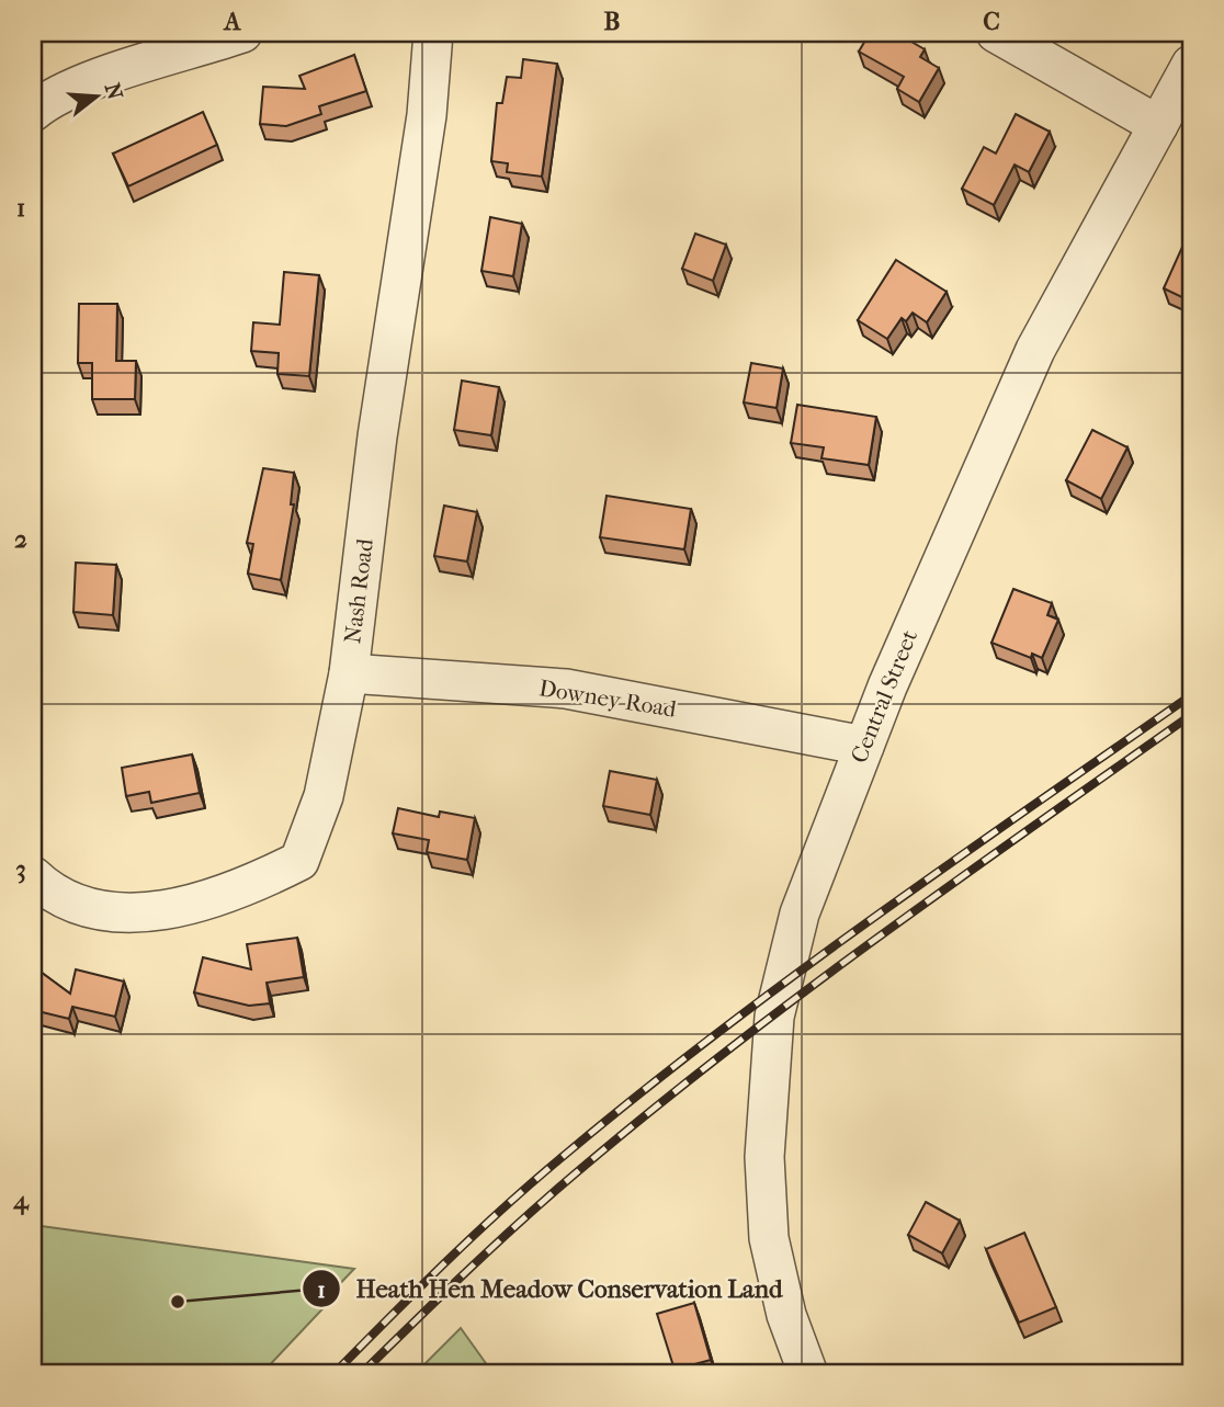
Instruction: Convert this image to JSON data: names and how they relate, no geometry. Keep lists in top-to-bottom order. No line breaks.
{"streets":{"street":["Nash Road","Central Street","Downey Road"]},"crossings":[["Nash Road","Downey Road"],["Central Street","Downey Road"]],"places":["Heath Hen Meadow Conservation Land"],"north":"right","grid":{"columns":["A","B","C"],"rows":["1","2","3","4"]}}
